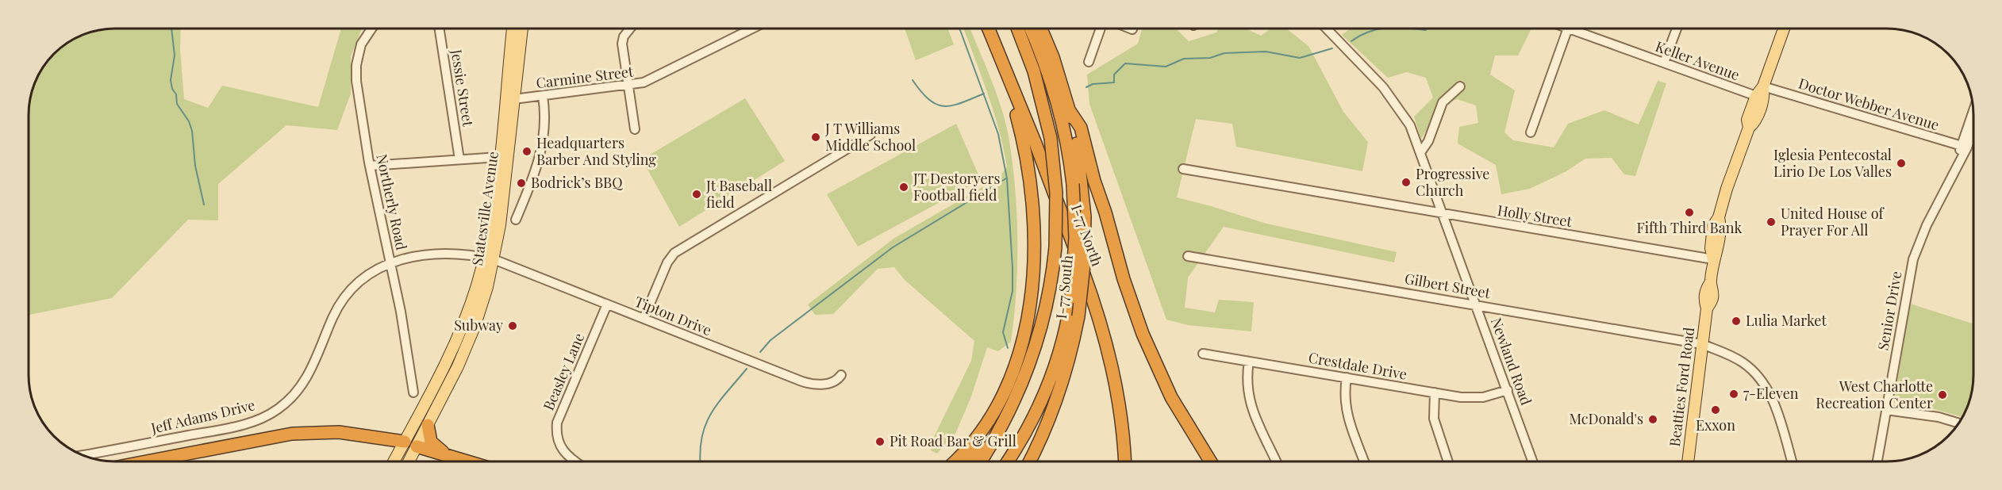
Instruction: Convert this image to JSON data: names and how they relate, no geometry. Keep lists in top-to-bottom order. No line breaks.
{"streets":{"highway":["I-77 North","I-77 South"],"main road":["Statesville Avenue","Beatties Ford Road"],"street":["Keller Avenue","Carmine Street","Jessie Street","Doctor Webber Avenue","Northerly Road","Holly Street","Gilbert Street","Senior Drive","Tipton Drive","Newland Road","Crestdale Drive","Beasley Lane","Jeff Adams Drive"]},"crossings":[["Keller Avenue","Beatties Ford Road"],["Carmine Street","Statesville Avenue"],["Doctor Webber Avenue","Senior Drive"],["Doctor Webber Avenue","Beatties Ford Road"],["Northerly Road","Jeff Adams Drive"],["Statesville Avenue","Tipton Drive"],["Statesville Avenue","Jeff Adams Drive"],["Holly Street","Newland Road"],["Holly Street","Beatties Ford Road"],["Gilbert Street","Newland Road"],["Gilbert Street","Beatties Ford Road"],["Tipton Drive","Beasley Lane"],["Tipton Drive","Jeff Adams Drive"],["Newland Road","Crestdale Drive"]],"places":["J T Williams Middle School","Headquarters Barber And Styling","Iglesia Pentecostal Lirio De Los Valles","Progressive Church","Bodrick’s BBQ","JT Destoryers Football field","Jt Baseball field","Fifth Third Bank","United House of Prayer For All","Lulia Market","Subway","7-Eleven","West Charlotte Recreation Center","Exxon","McDonald's","Pit Road Bar & Grill"]}
